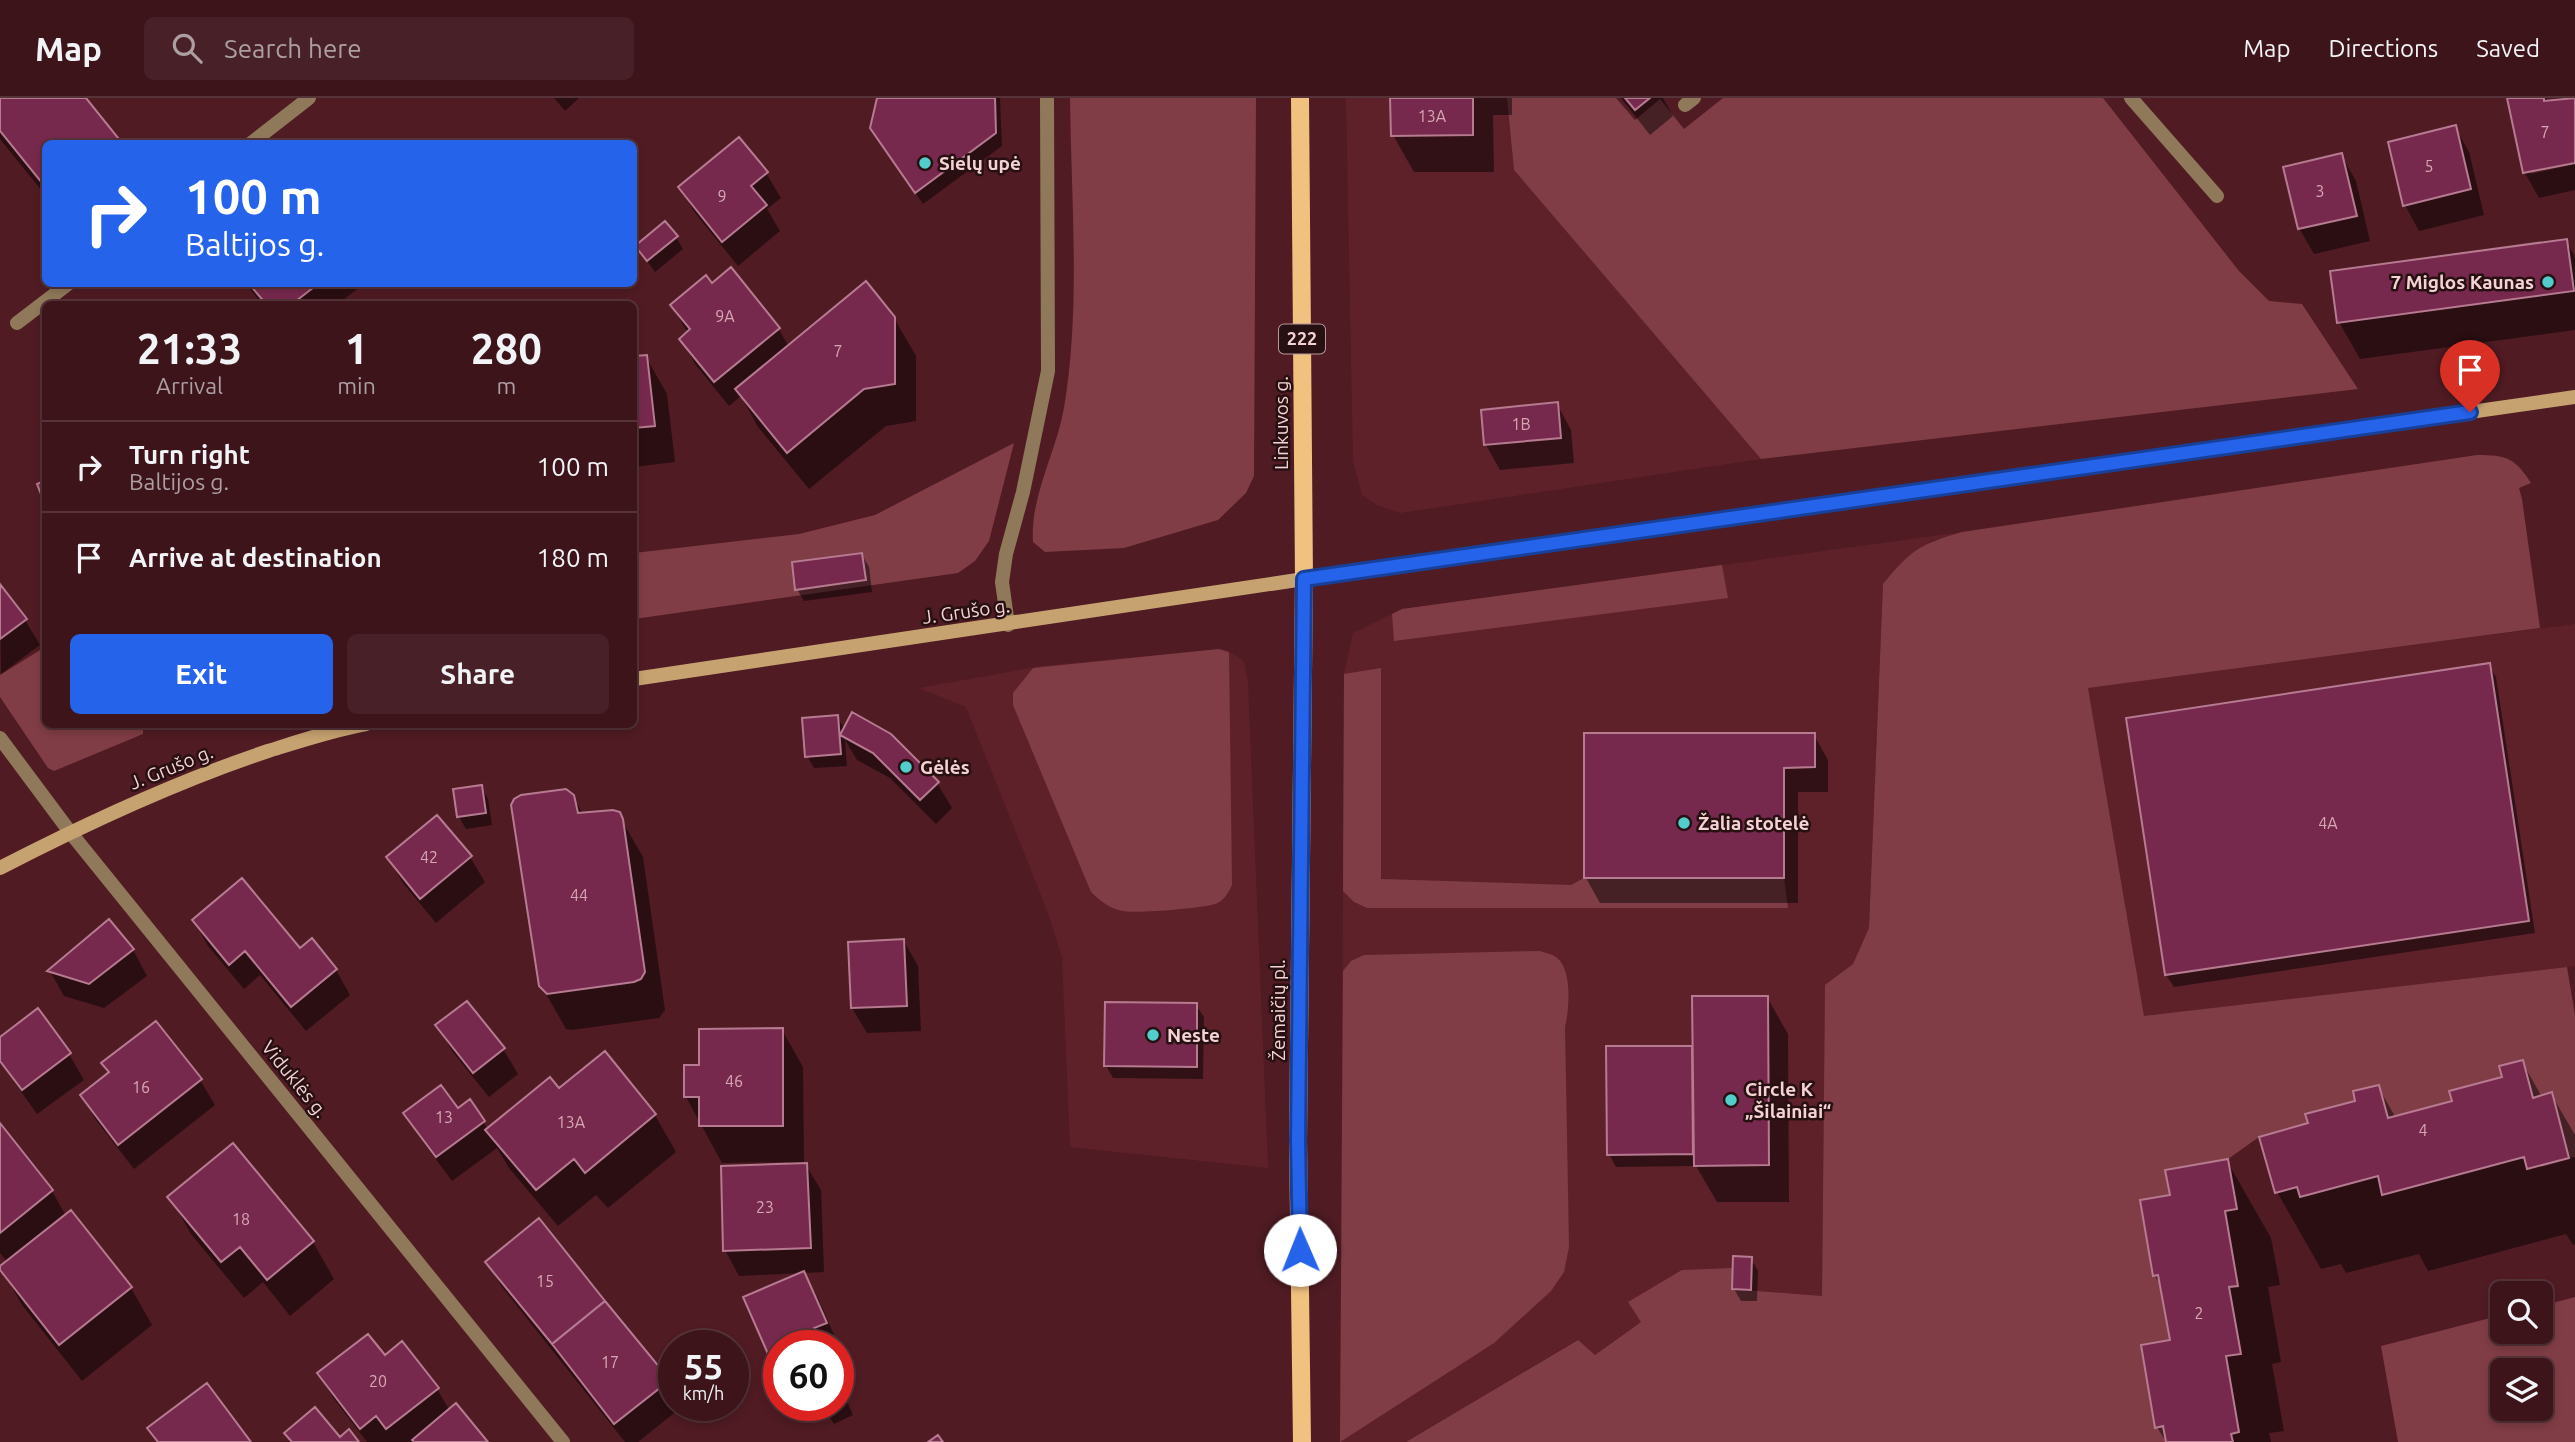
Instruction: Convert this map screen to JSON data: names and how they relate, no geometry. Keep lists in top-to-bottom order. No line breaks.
{"streets":{"main road":["222","Linkuvos g.","J. Grušo g.","Žemaičių pl."],"street":["Viduklės g."]},"crossings":[["Linkuvos g.","J. Grušo g."],["Linkuvos g.","Žemaičių pl."],["J. Grušo g.","Žemaičių pl."],["J. Grušo g.","Viduklės g."]],"places":["Sielų upė","7 Miglos Kaunas","Gėlės","Žalia stotelė","Neste","Circle K „Šilainiai“"],"house_numbers":["13A","7","5","3","9","9A","7","1B","4A","42","44","46","16","13","13A","4","23","18","15","2","17","20"],"page":{"header":"Map","search":"Search here","nav":["Map","Directions","Saved"],"turn":["100 m","Baltijos g."],"eta":["21:33","Arrival","1","min","280","m"],"list":[{"name":"Turn right","note":"Baltijos g.","value":"100 m"},{"name":"Arrive at destination","value":"180 m"}],"buttons":["Exit","Share"],"speed":"55 km/h","limit":"60"}}
